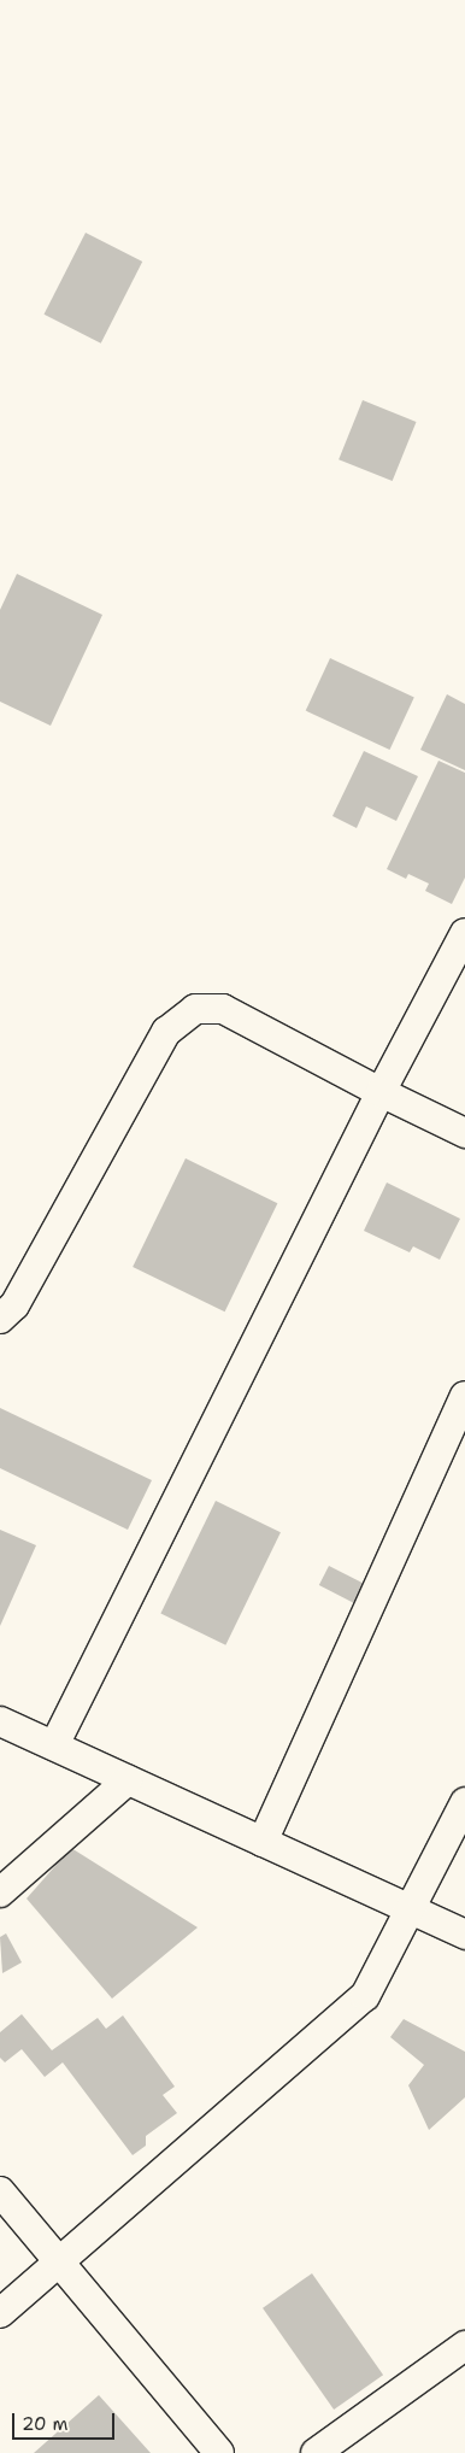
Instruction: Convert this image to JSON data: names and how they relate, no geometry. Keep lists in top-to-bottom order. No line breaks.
{"scale_bar":"20 m"}
